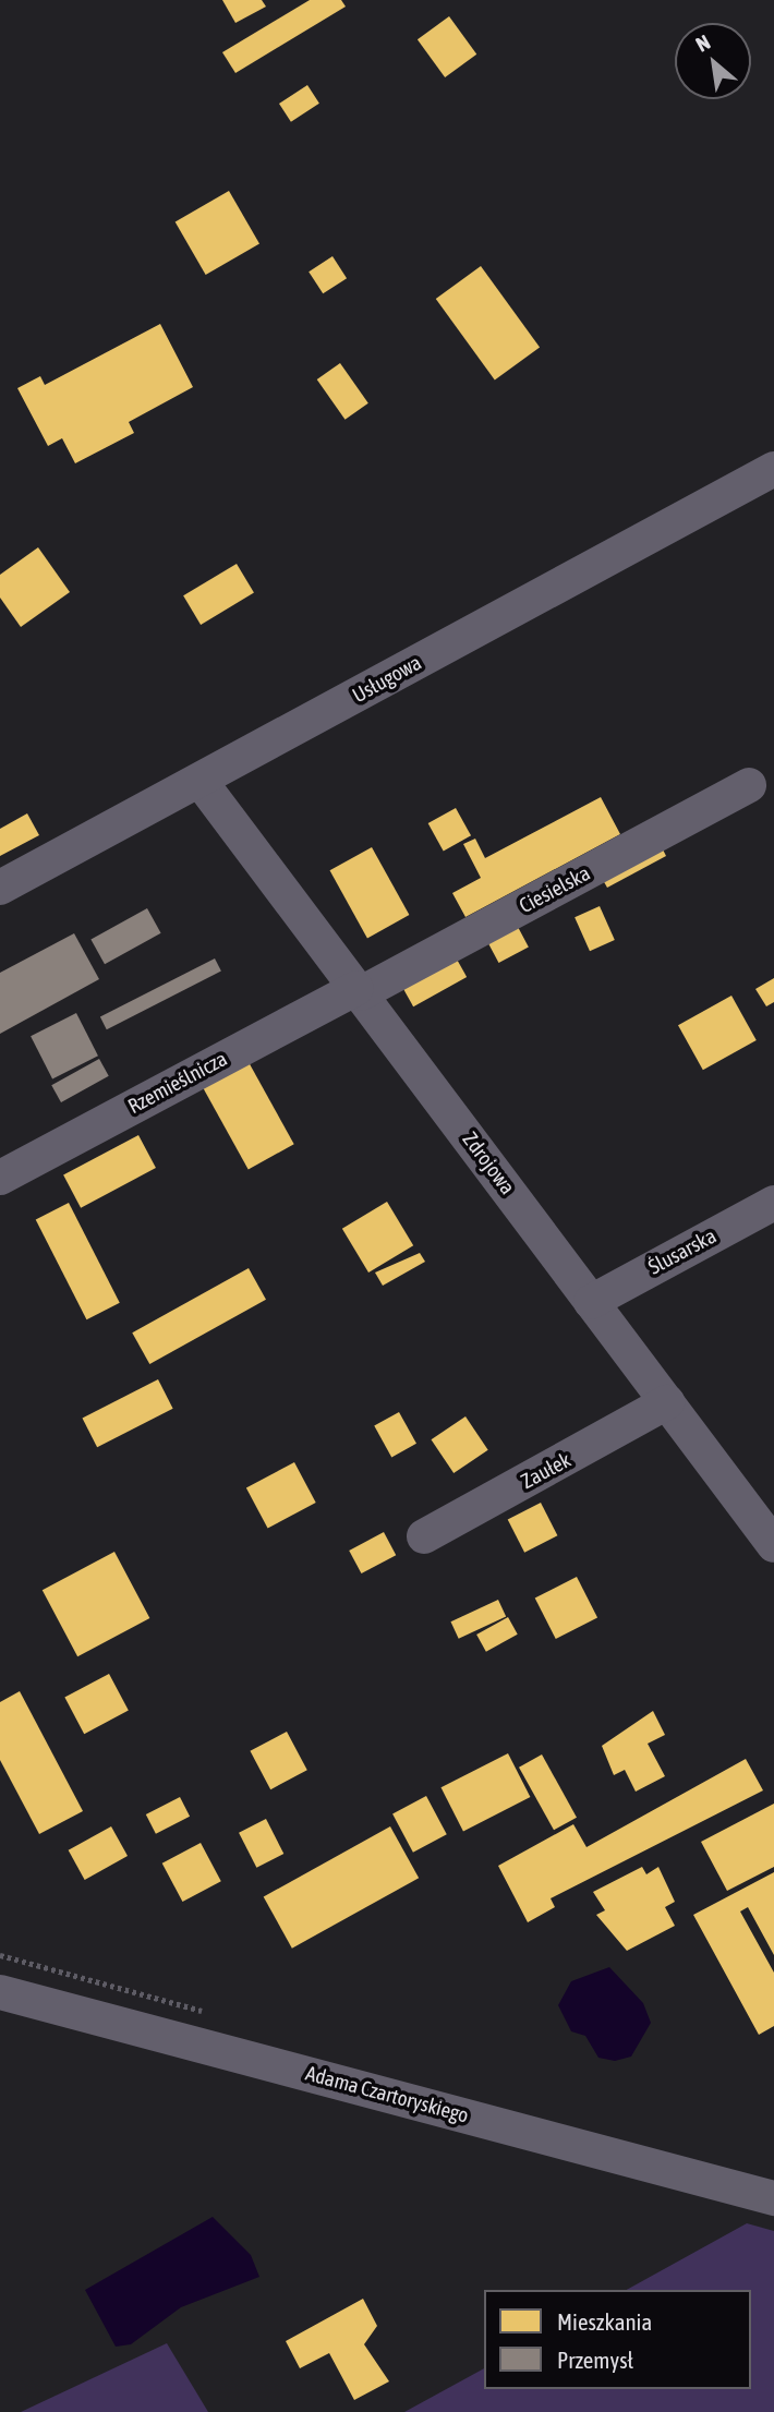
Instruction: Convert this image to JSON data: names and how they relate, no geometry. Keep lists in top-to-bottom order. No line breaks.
{"streets":{"street":["Usługowa","Ciesielska","Rzemieślnicza","Zdrojowa","Ślusarska","Zaułek","Adama Czartoryskiego"]},"crossings":[["Usługowa","Zdrojowa"],["Ciesielska","Rzemieślnicza"],["Ciesielska","Zdrojowa"],["Rzemieślnicza","Zdrojowa"],["Zdrojowa","Ślusarska"],["Zdrojowa","Zaułek"]],"legend":["Mieszkania","Przemysł"],"north":"top left"}
